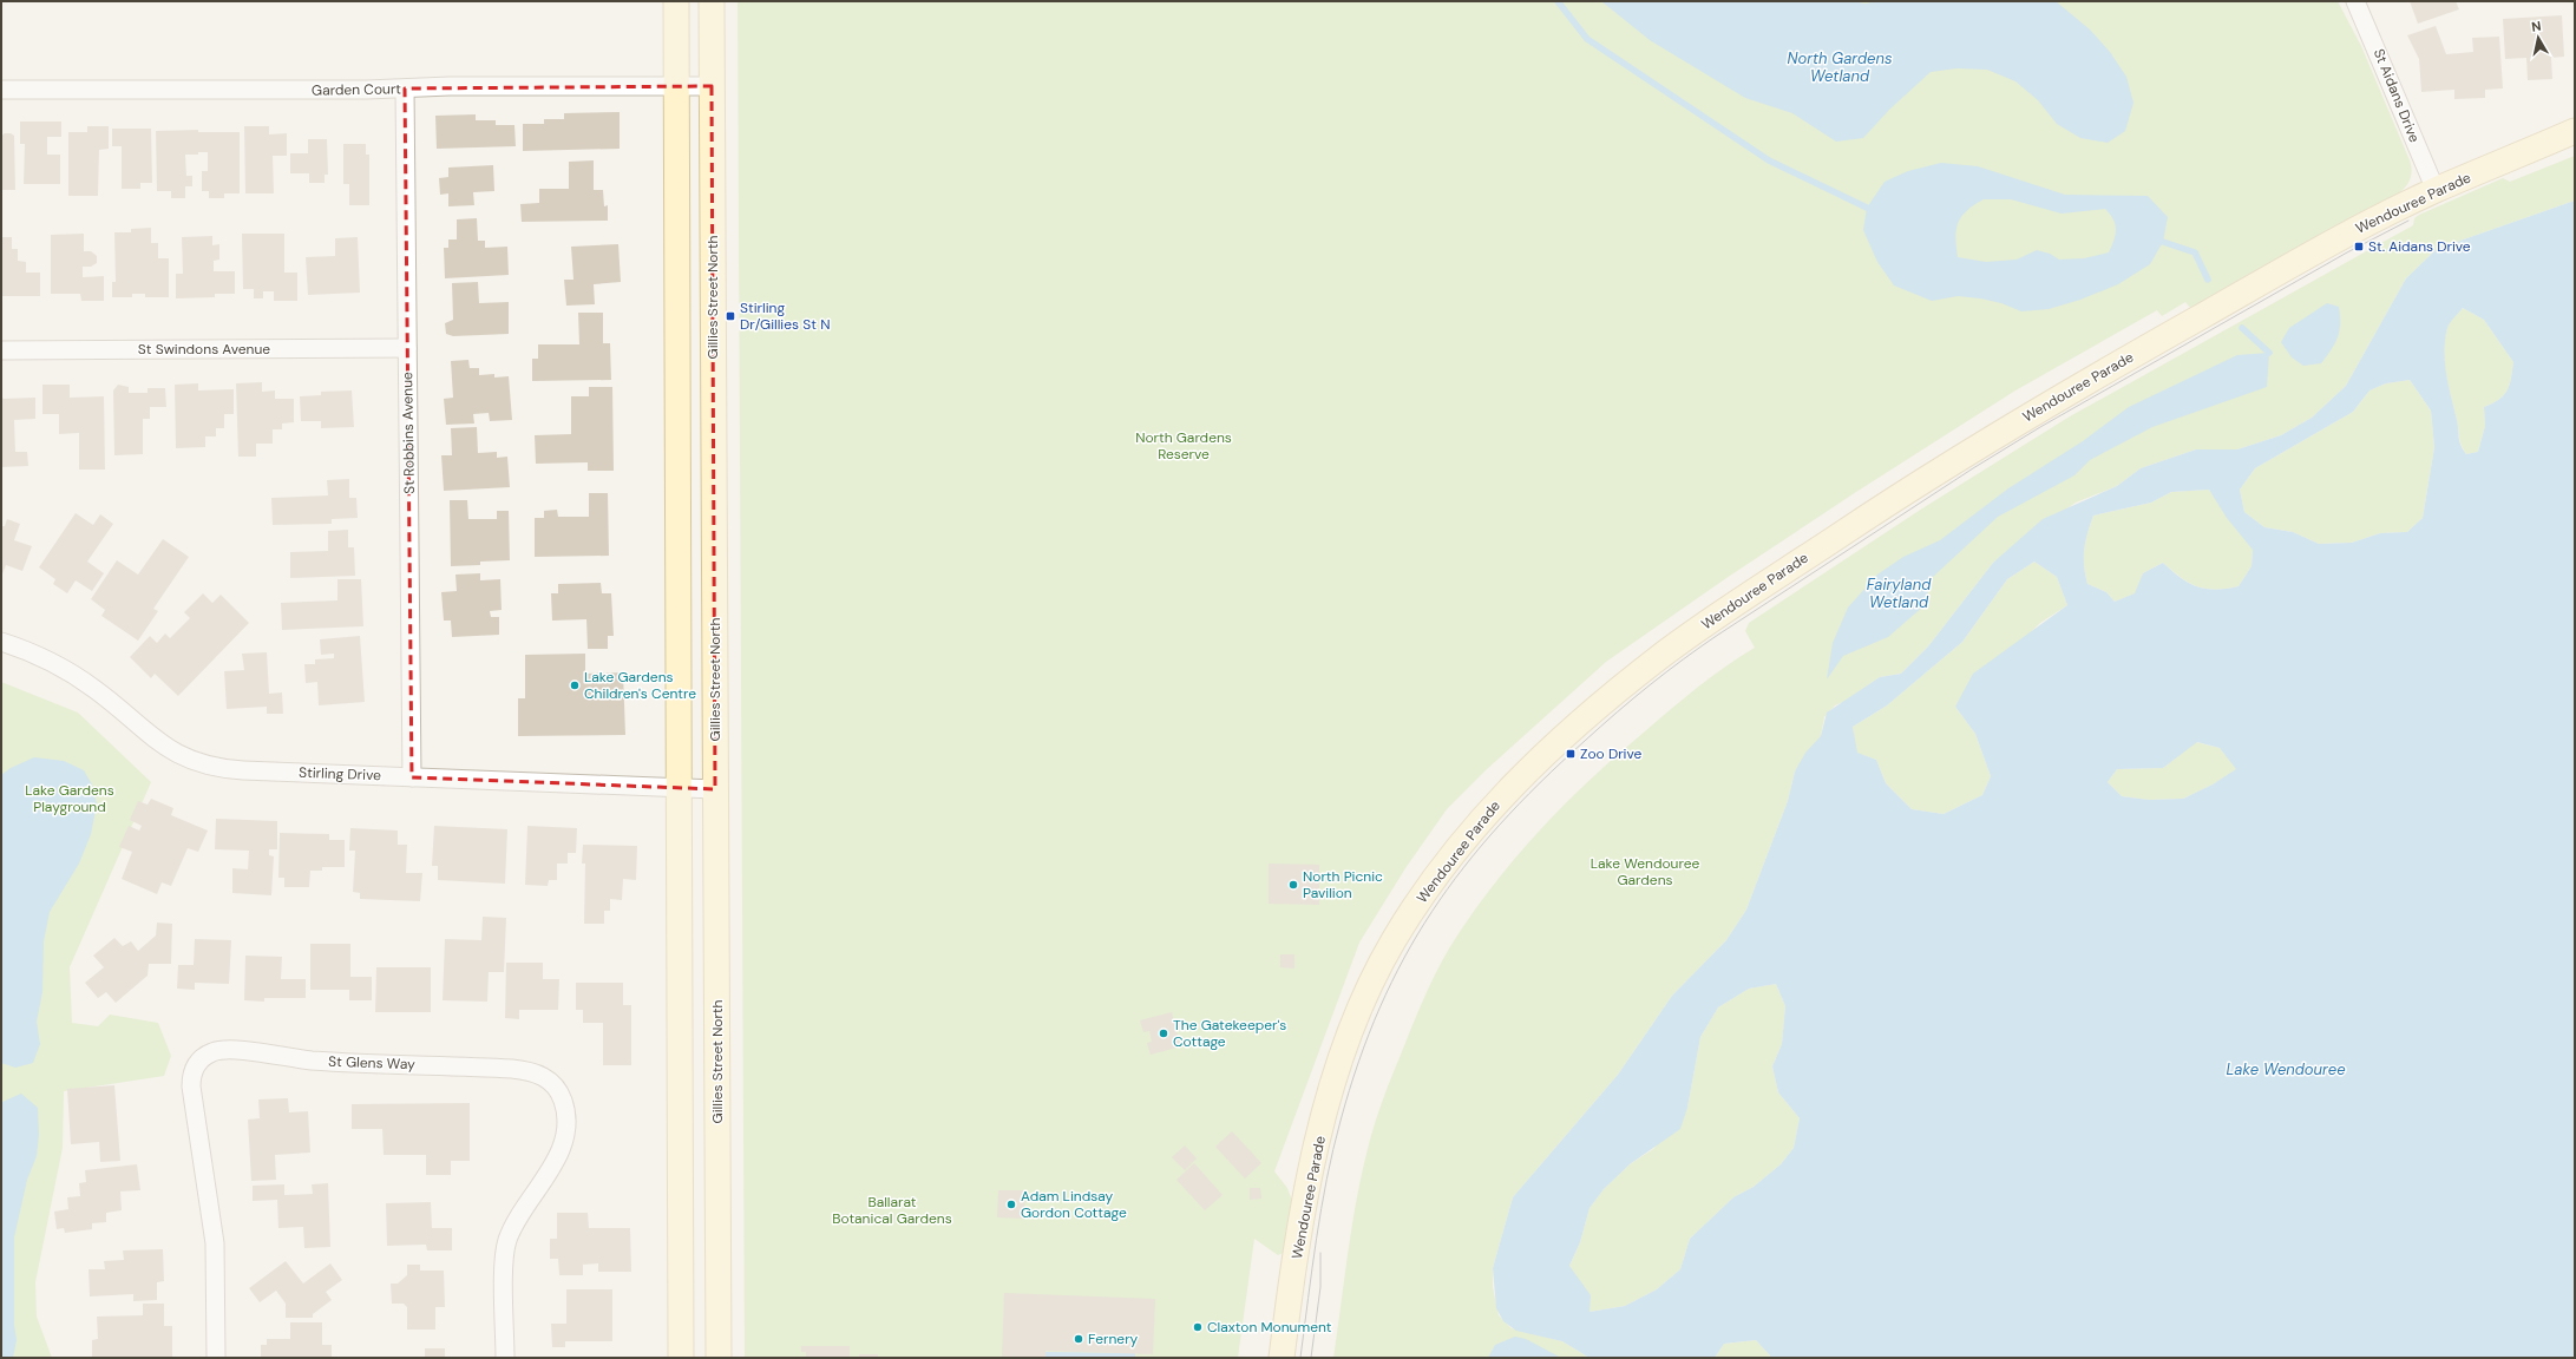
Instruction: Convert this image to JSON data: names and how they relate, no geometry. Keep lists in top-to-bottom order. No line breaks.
{"streets":{"main road":["Wendouree Parade","Gillies Street North"],"street":["Garden Court","St Aidans Drive","St Swindons Avenue","St Robbins Avenue","Stirling Drive","St Glens Way"]},"crossings":[["Garden Court","Gillies Street North"],["Garden Court","St Robbins Avenue"],["St Aidans Drive","Wendouree Parade"],["Gillies Street North","Stirling Drive"],["St Swindons Avenue","St Robbins Avenue"],["St Robbins Avenue","Stirling Drive"]],"water":["North Gardens Wetland","Fairyland Wetland","Lake Wendouree"],"parks":["North Gardens Reserve","Lake Gardens Playground","Lake Wendouree Gardens","Ballarat Botanical Gardens"],"places":{"transit":["St. Aidans Drive","Stirling Dr/Gillies St N","Zoo Drive"],"other":["Lake Gardens Children's Centre","North Picnic Pavilion","The Gatekeeper's Cottage","Adam Lindsay Gordon Cottage","Claxton Monument","Fernery"]},"north":"top"}
